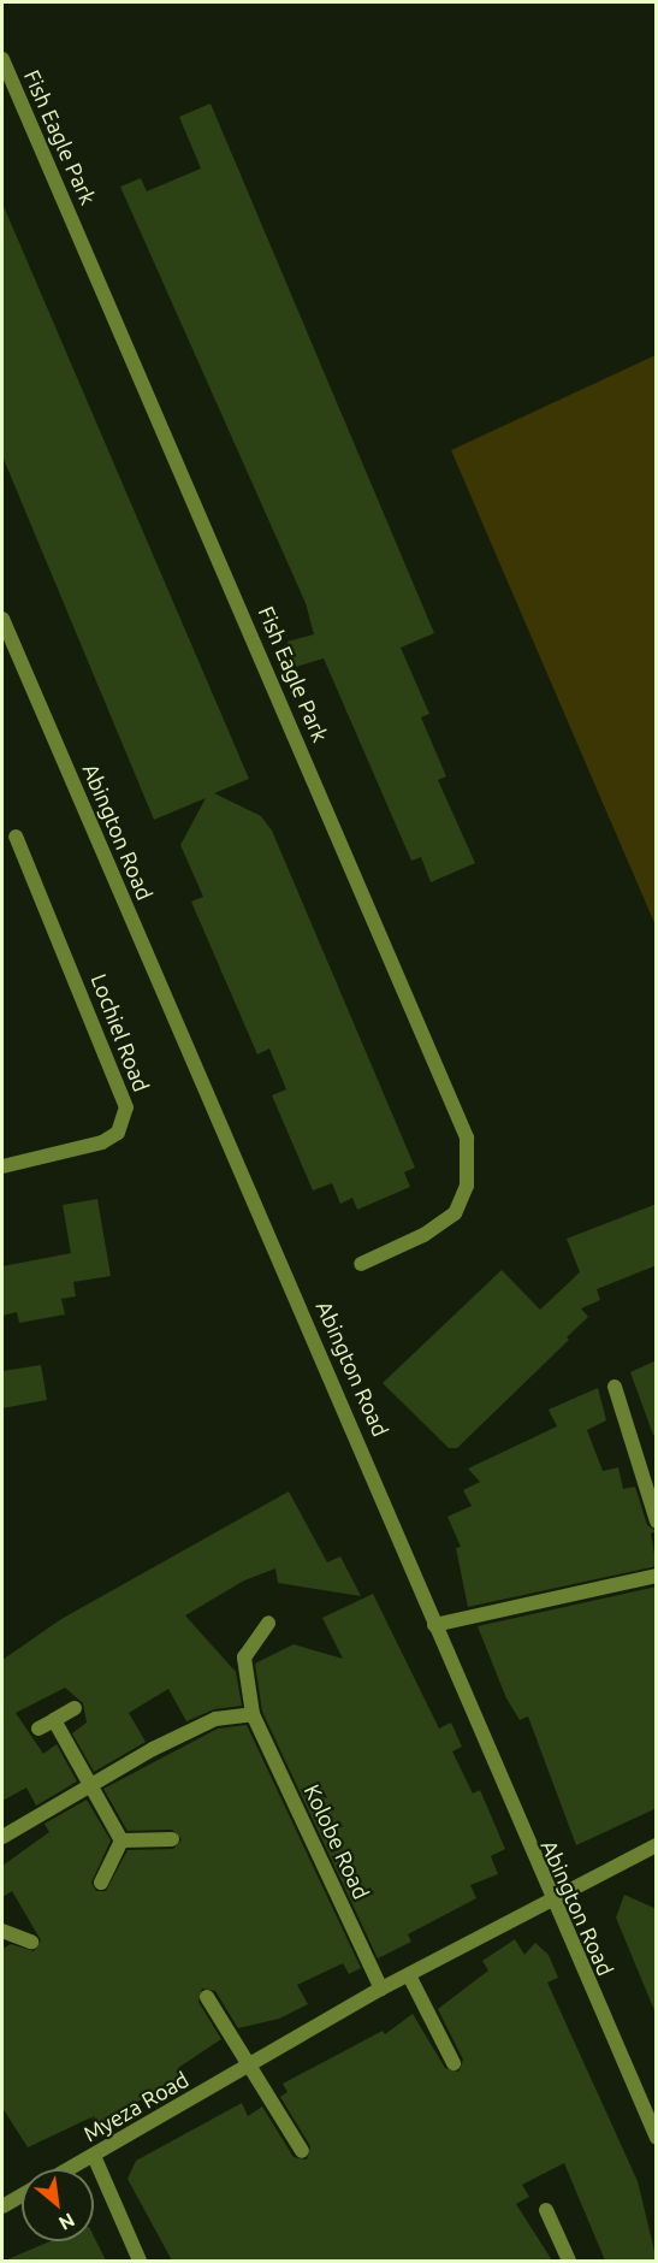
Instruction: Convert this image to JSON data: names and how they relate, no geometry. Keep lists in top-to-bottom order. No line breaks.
{"streets":{"street":["Fish Eagle Park","Abington Road","Lochiel Road","Kolobe Road","Myeza Road"]},"crossings":[["Abington Road","Myeza Road"],["Kolobe Road","Myeza Road"]],"north":"bottom right"}
